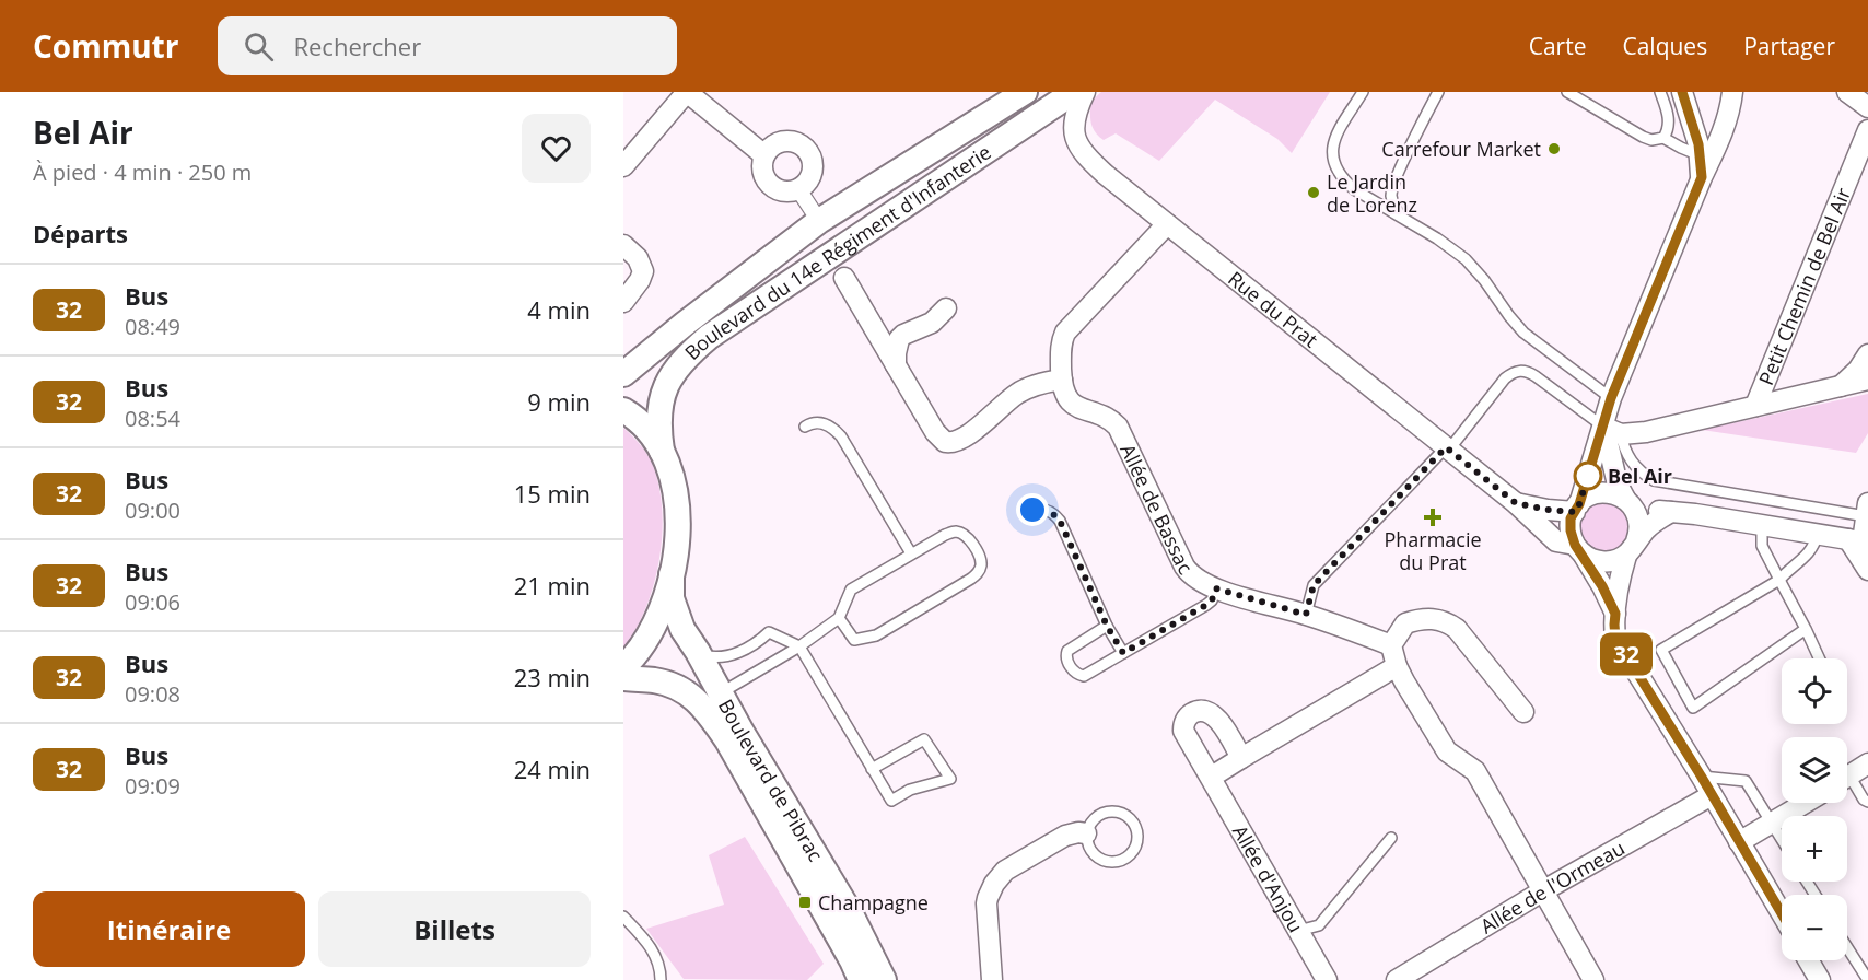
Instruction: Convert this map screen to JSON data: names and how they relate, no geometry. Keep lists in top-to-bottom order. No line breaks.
{"streets":{"street":["Boulevard du 14e Régiment d'Infanterie","Petit Chemin de Bel Air","Rue du Prat","Allée de Bassac","Boulevard de Pibrac","Allée d'Anjou","Allée de l'Ormeau"]},"crossings":[["Rue du Prat","Allée de Bassac"]],"places":{"other":["Carrefour Market","Le Jardin de Lorenz","Bel Air"],"health":["Pharmacie du Prat"],"transit":["Champagne"]},"lines":["bus line 32"],"page":{"header":"Commutr","search":"Rechercher","nav":["Carte","Calques","Partager"],"heading":[["Bel Air","À pied · 4 min · 250 m"],"Départs"],"on_map":"32","list":[{"mark":"32","name":"Bus","note":"08:49","value":"4 min"},{"mark":"32","name":"Bus","note":"08:54","value":"9 min"},{"mark":"32","name":"Bus","note":"09:00","value":"15 min"},{"mark":"32","name":"Bus","note":"09:06","value":"21 min"},{"mark":"32","name":"Bus","note":"09:08","value":"23 min"},{"mark":"32","name":"Bus","note":"09:09","value":"24 min"}],"map_buttons":["+","−"],"buttons":["Itinéraire","Billets"]}}
